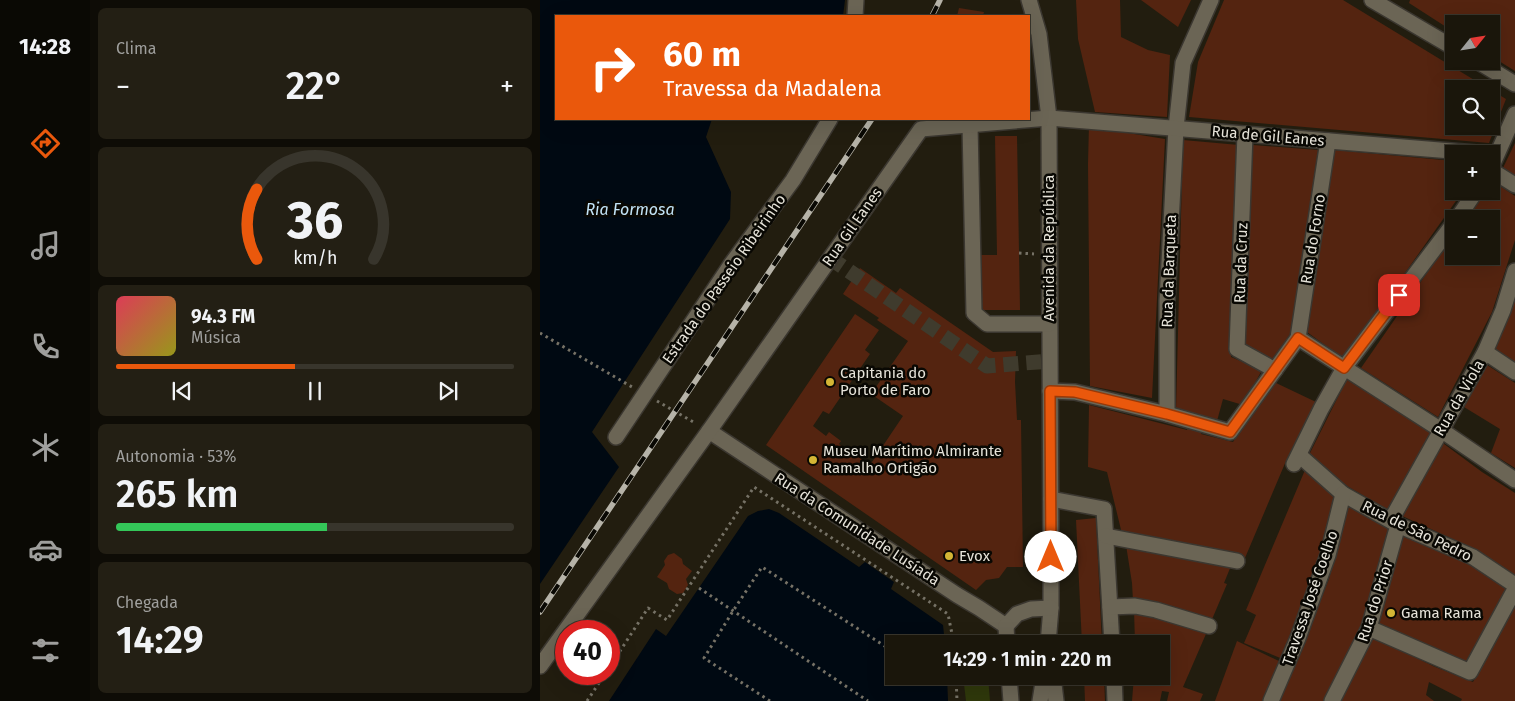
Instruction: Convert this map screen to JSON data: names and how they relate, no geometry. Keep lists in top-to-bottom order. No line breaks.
{"streets":{"street":["Rua de Gil Eanes","Rua Gil Eanes","Rua do Forno","Avenida da República","Rua da Cruz","Rua da Barqueta","Estrada do Passeio Ribeirinho","Rua da Viola","Rua da Comunidade Lusíada","Rua de São Pedro","Travessa José Coelho","Rua do Prior"]},"crossings":[["Rua de Gil Eanes","Rua Gil Eanes"],["Rua de Gil Eanes","Rua do Forno"],["Rua de Gil Eanes","Avenida da República"],["Rua de Gil Eanes","Rua da Cruz"],["Rua de Gil Eanes","Rua da Barqueta"],["Rua Gil Eanes","Avenida da República"],["Rua Gil Eanes","Rua da Comunidade Lusíada"],["Rua da Viola","Rua de São Pedro"],["Rua da Viola","Rua do Prior"],["Rua de São Pedro","Travessa José Coelho"],["Rua de São Pedro","Rua do Prior"]],"water":["Ria Formosa"],"places":["Capitania do Porto de Faro","Museu Marítimo Almirante Ramalho Ortigão","Evox","Gama Rama"],"north":"top right","page":{"tabs":"14:28","tile":["Clima",["Autonomia · 53%","265 km"],["Chegada","14:29"]],"map_buttons":["+","−"],"turn":["60 m","Travessa da Madalena"],"heat":["−","22°","+"],"song":["94.3 FM","Música"],"limit":"40","trip":"14:29 · 1 min · 220 m","gauge":["36","km/h"]}}
